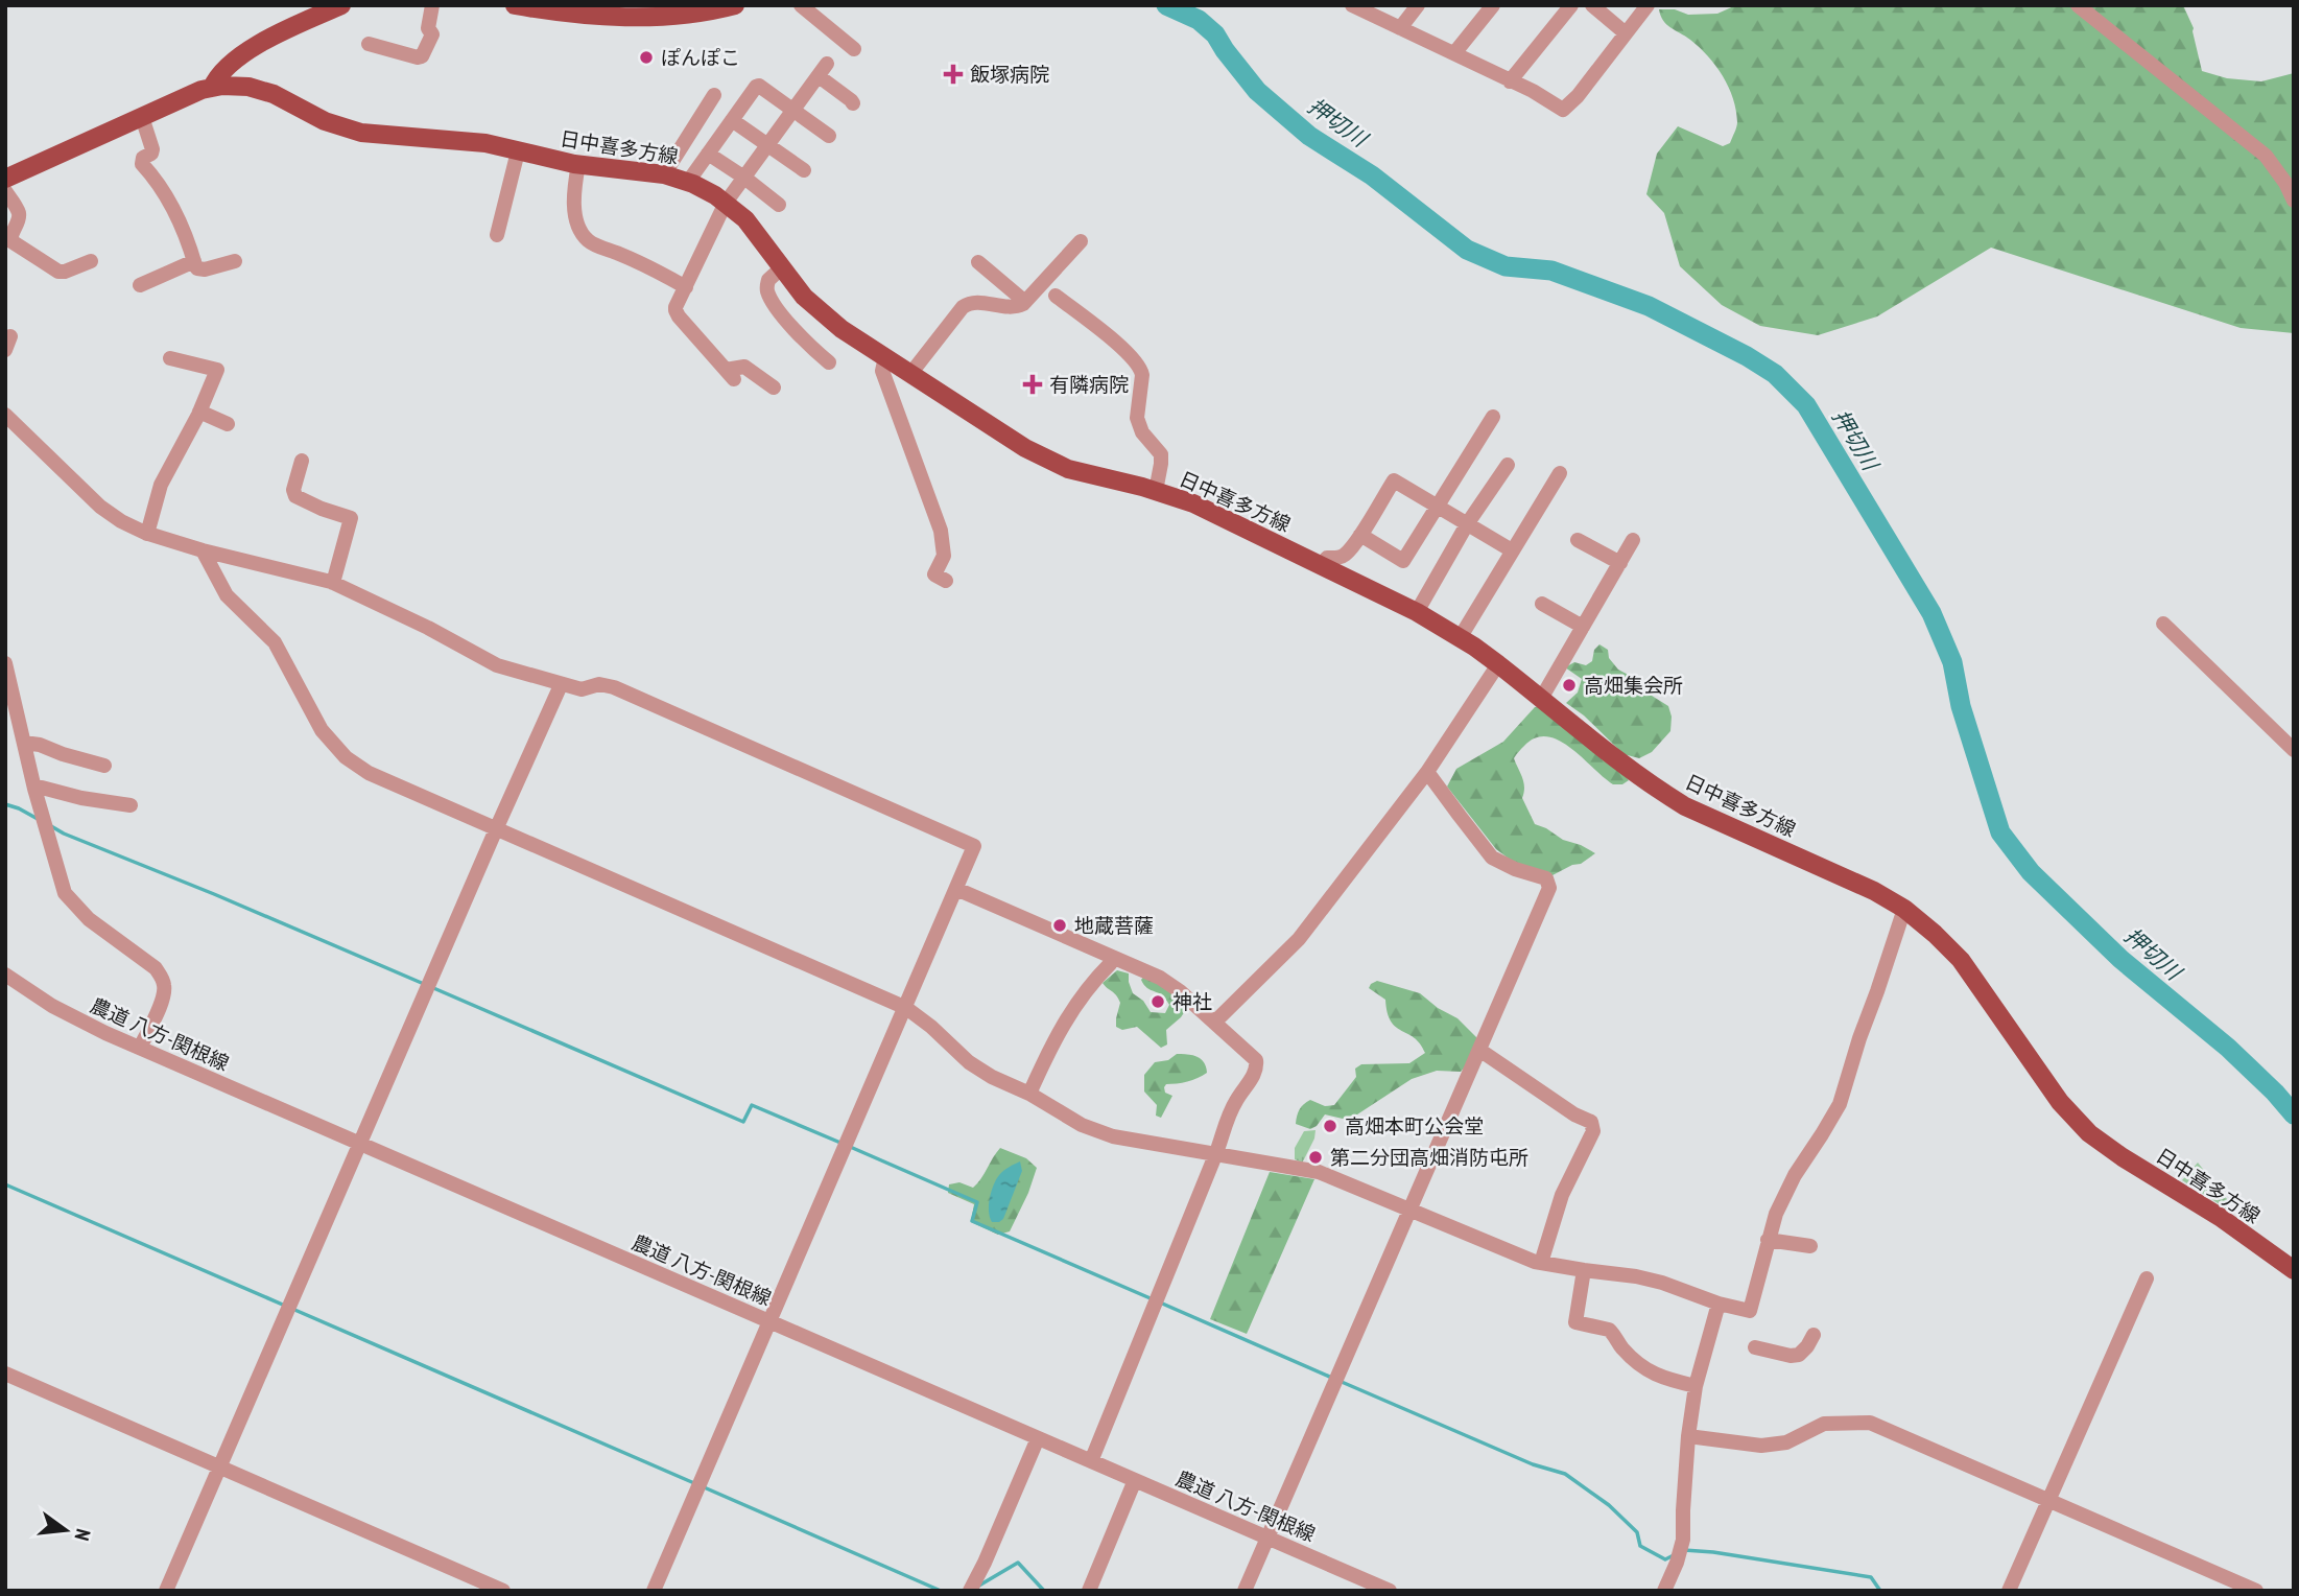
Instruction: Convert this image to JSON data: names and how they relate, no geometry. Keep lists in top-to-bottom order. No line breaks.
{"streets":{"main road":["日中喜多方線"],"street":["農道 八方-関根線"]},"water":["押切川"],"places":{"other":["ぽんぽこ","高畑集会所","地蔵菩薩","神社","高畑本町公会堂","第二分団高畑消防屯所"],"health":["飯塚病院","有隣病院"]},"north":"right"}
